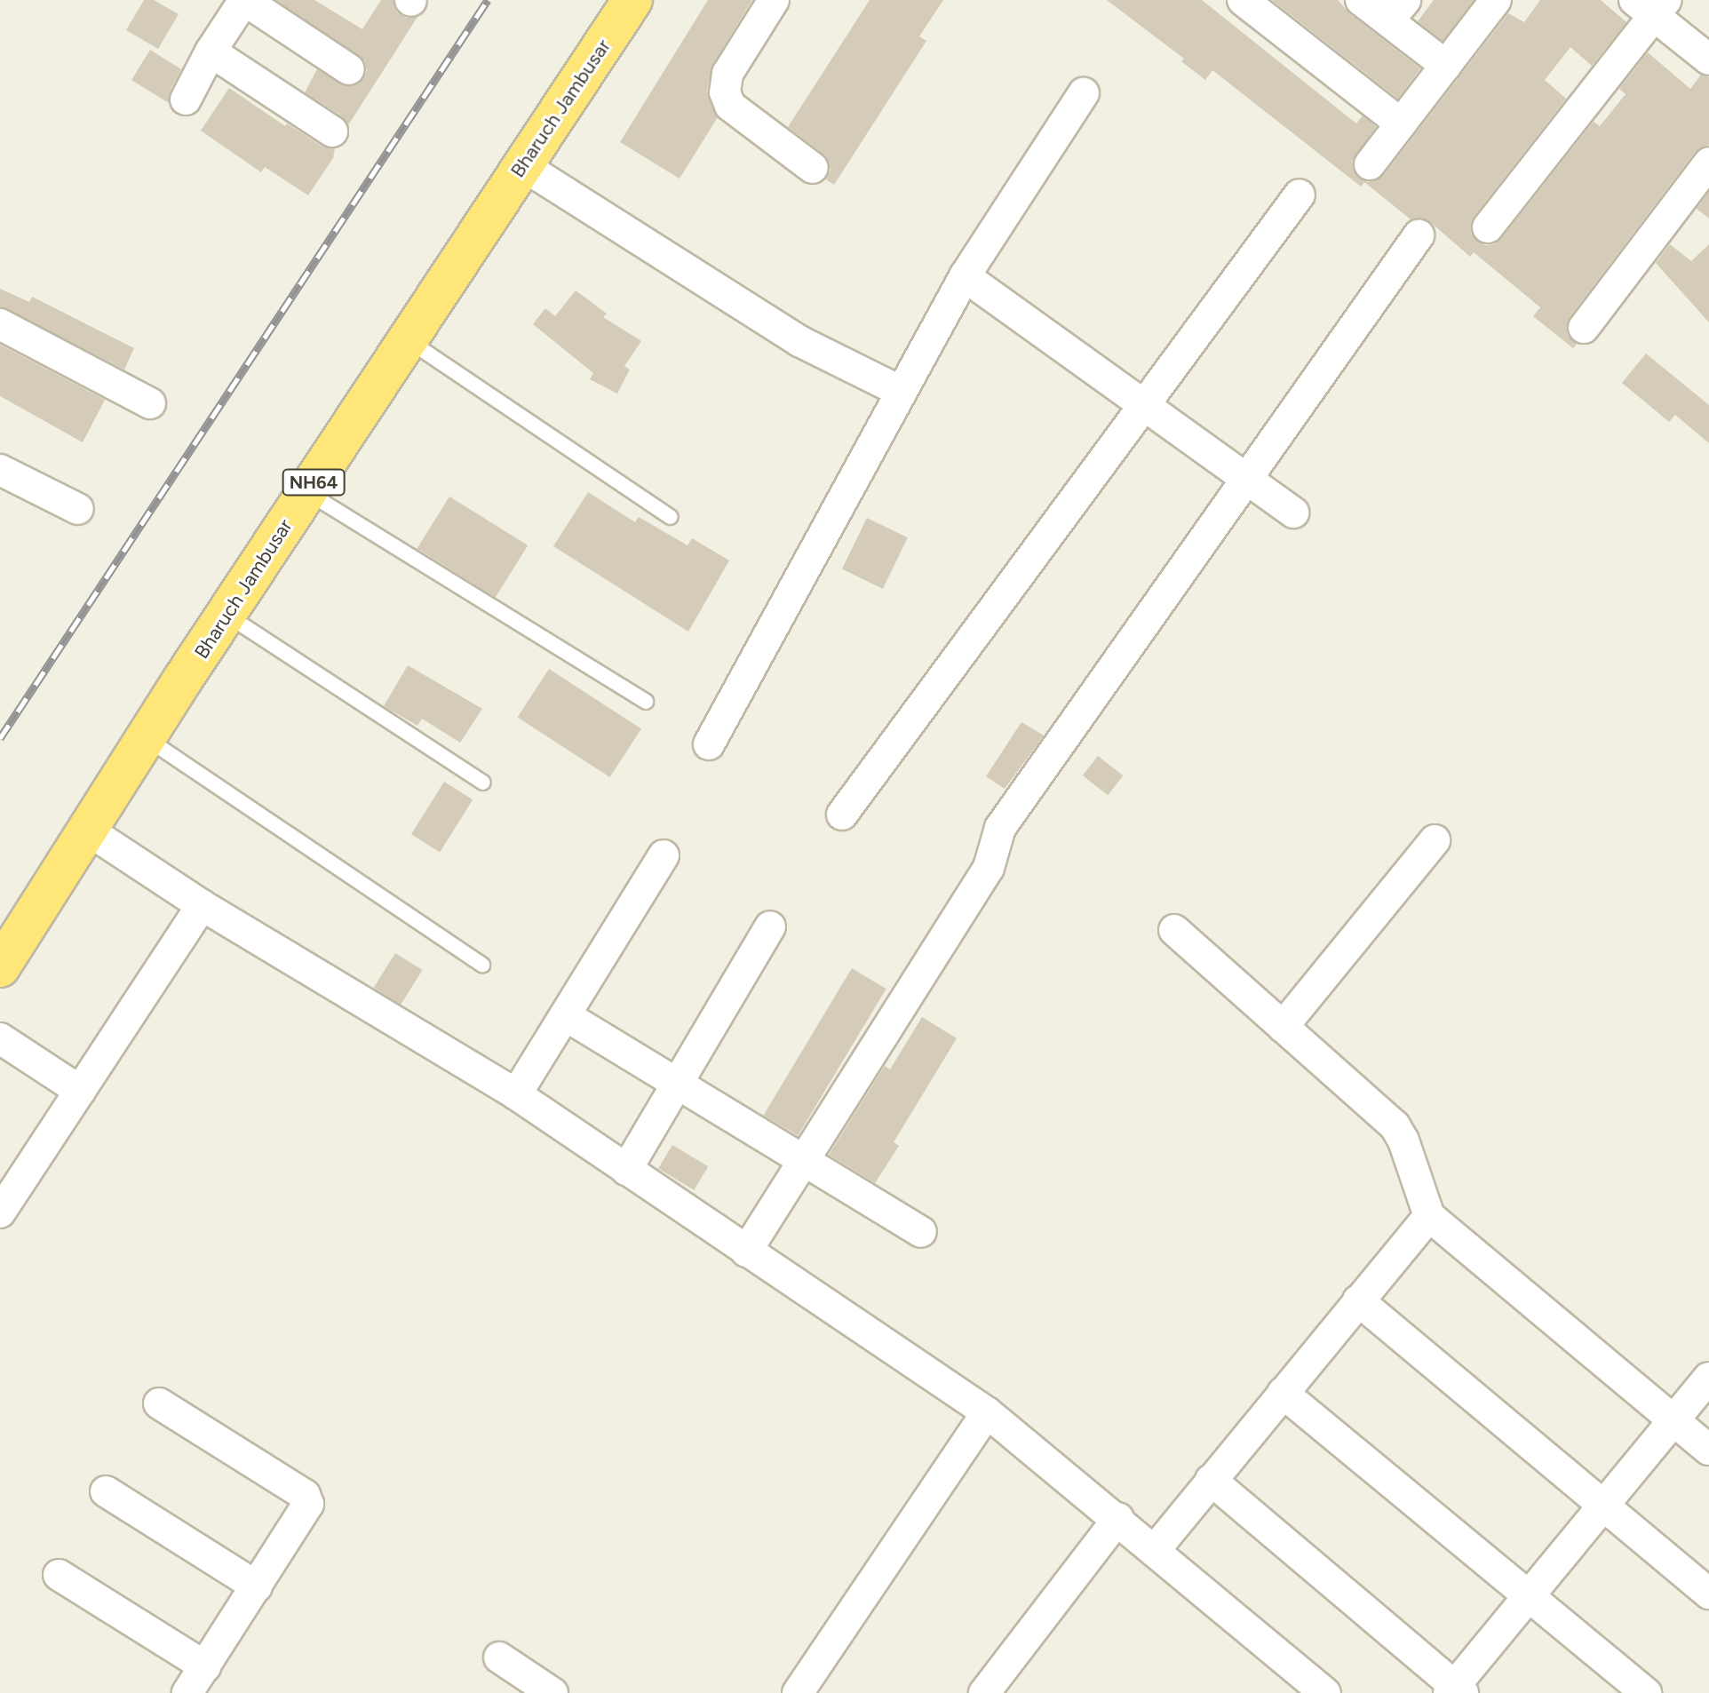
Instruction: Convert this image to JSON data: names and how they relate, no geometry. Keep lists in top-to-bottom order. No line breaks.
{"streets":{"highway":["Bharuch Jambusar","NH64"]}}
